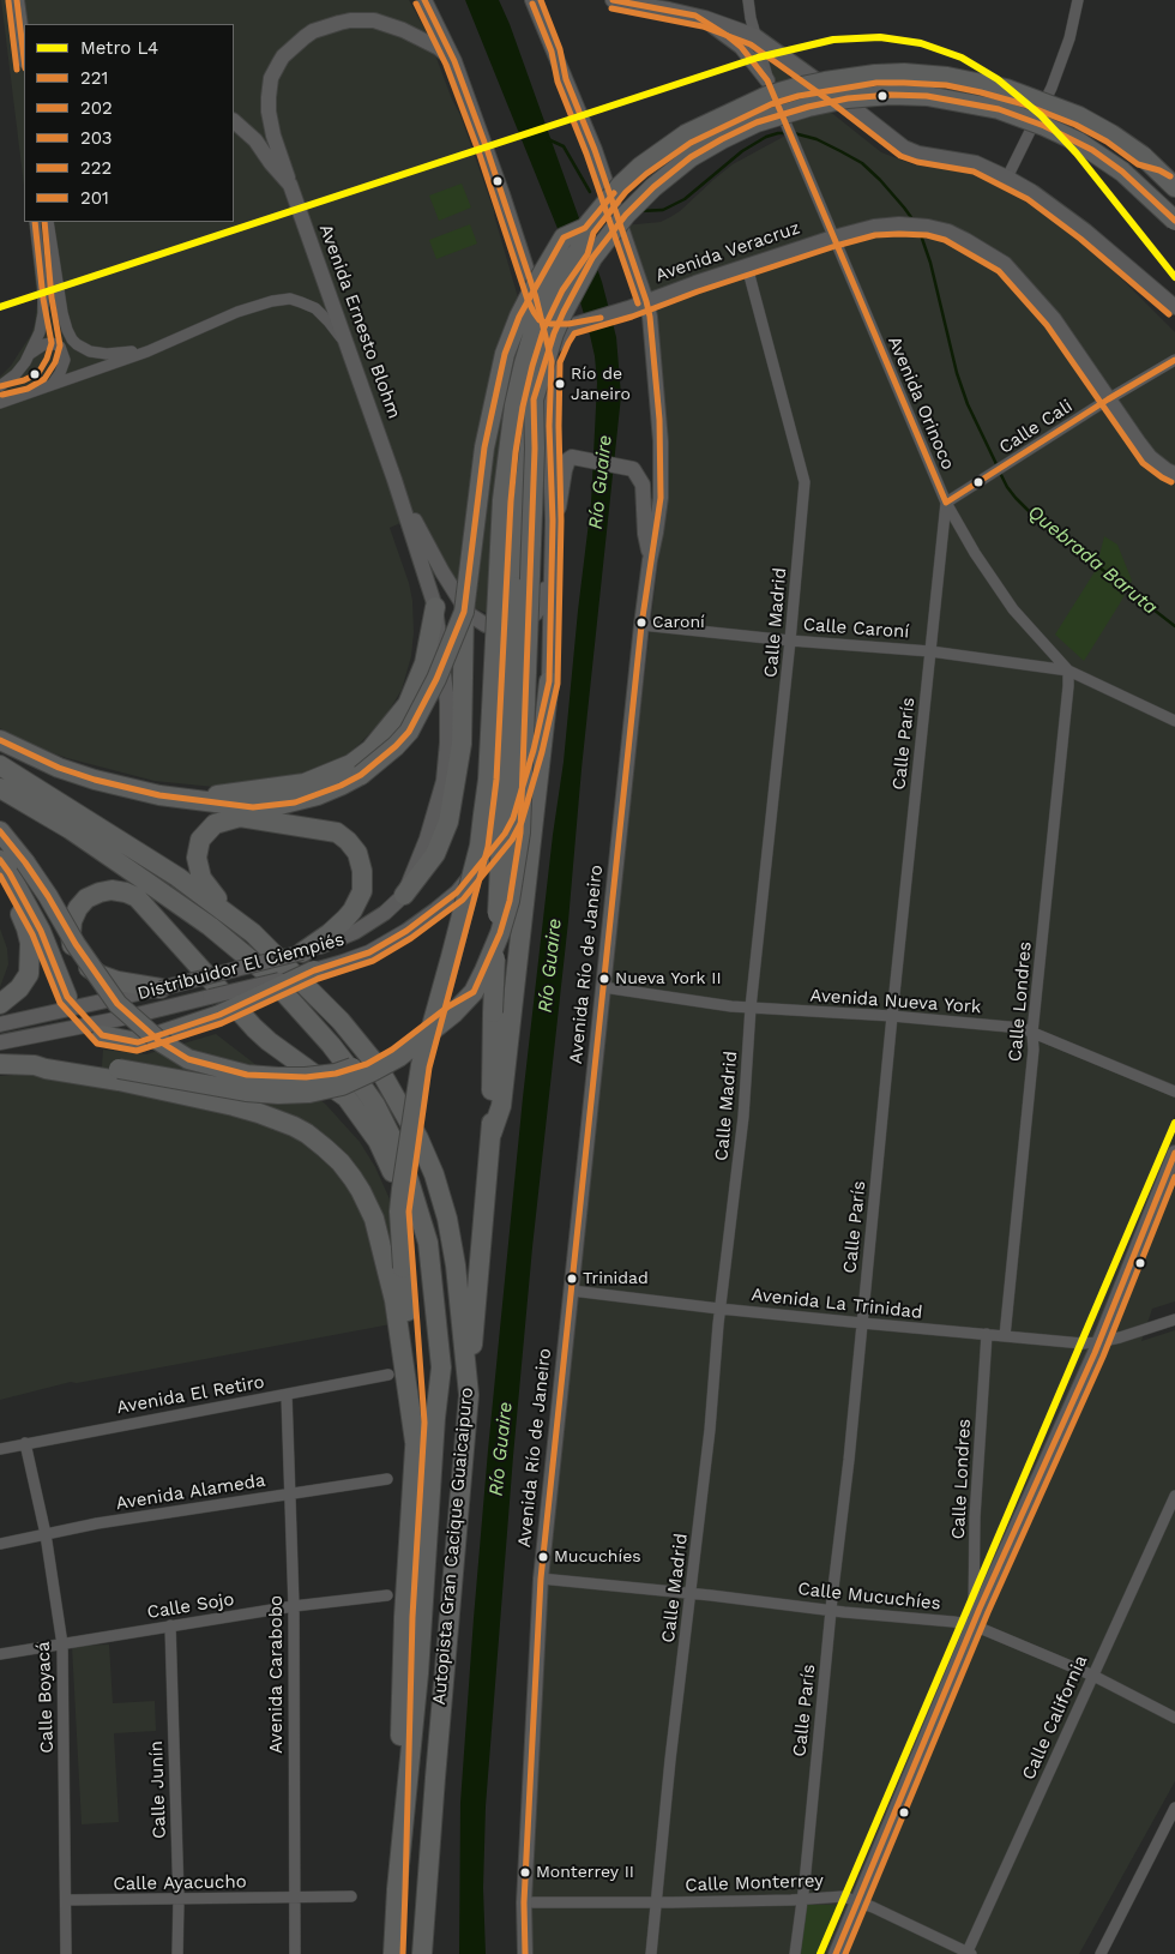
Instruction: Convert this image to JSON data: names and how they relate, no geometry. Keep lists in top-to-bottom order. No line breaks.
{"streets":{"highway":["Autopista Gran Cacique Guaicaipuro"],"street":["Avenida Veracruz","Avenida Ernesto Blohm","Avenida Orinoco","Calle Cali","Calle Madrid","Calle Caroní","Calle París","Avenida Río de Janeiro","Distribuidor El Ciempiés","Avenida Nueva York","Calle Londres","Avenida La Trinidad","Avenida El Retiro","Avenida Alameda","Calle Mucuchíes","Calle Sojo","Avenida Carabobo","Calle Boyacá","Calle California","Calle Junín","Calle Ayacucho","Calle Monterrey"]},"crossings":[["Avenida Veracruz","Avenida Orinoco"],["Avenida Veracruz","Calle Cali"],["Avenida Veracruz","Calle Madrid"],["Avenida Veracruz","Avenida Río de Janeiro"],["Avenida Ernesto Blohm","Distribuidor El Ciempiés"],["Avenida Orinoco","Calle Cali"],["Avenida Orinoco","Calle Caroní"],["Avenida Orinoco","Calle París"],["Avenida Orinoco","Calle Londres"],["Calle Cali","Calle París"],["Calle Madrid","Calle Caroní"],["Calle Madrid","Avenida Nueva York"],["Calle Madrid","Avenida La Trinidad"],["Calle Madrid","Calle Mucuchíes"],["Calle Madrid","Calle Monterrey"],["Calle Caroní","Calle París"],["Calle Caroní","Avenida Río de Janeiro"],["Calle Caroní","Calle Londres"],["Calle París","Avenida Nueva York"],["Calle París","Avenida La Trinidad"],["Calle París","Calle Mucuchíes"],["Calle París","Calle Monterrey"],["Avenida Río de Janeiro","Avenida Nueva York"],["Avenida Río de Janeiro","Avenida La Trinidad"],["Avenida Río de Janeiro","Calle Mucuchíes"],["Avenida Río de Janeiro","Calle Monterrey"],["Avenida Nueva York","Calle Londres"],["Calle Londres","Avenida La Trinidad"],["Calle Londres","Calle Mucuchíes"],["Avenida El Retiro","Avenida Carabobo"],["Avenida El Retiro","Calle Boyacá"],["Avenida Alameda","Avenida Carabobo"],["Avenida Alameda","Calle Boyacá"],["Calle Mucuchíes","Calle California"],["Calle Sojo","Avenida Carabobo"],["Calle Sojo","Calle Boyacá"],["Calle Sojo","Calle Junín"],["Avenida Carabobo","Calle Ayacucho"],["Calle Boyacá","Calle Ayacucho"],["Calle California","Calle Monterrey"],["Calle Junín","Calle Ayacucho"]],"water":["Río Guaire","Quebrada Baruta"],"places":["Río de Janeiro","Caroní","Nueva York II","Trinidad","Mucuchíes","Monterrey II"],"lines":["transit line 221","transit line 201","transit line 203","metro line L4","transit line 222","transit line 202"],"legend":["Metro L4","221","202","203","222","201"]}
